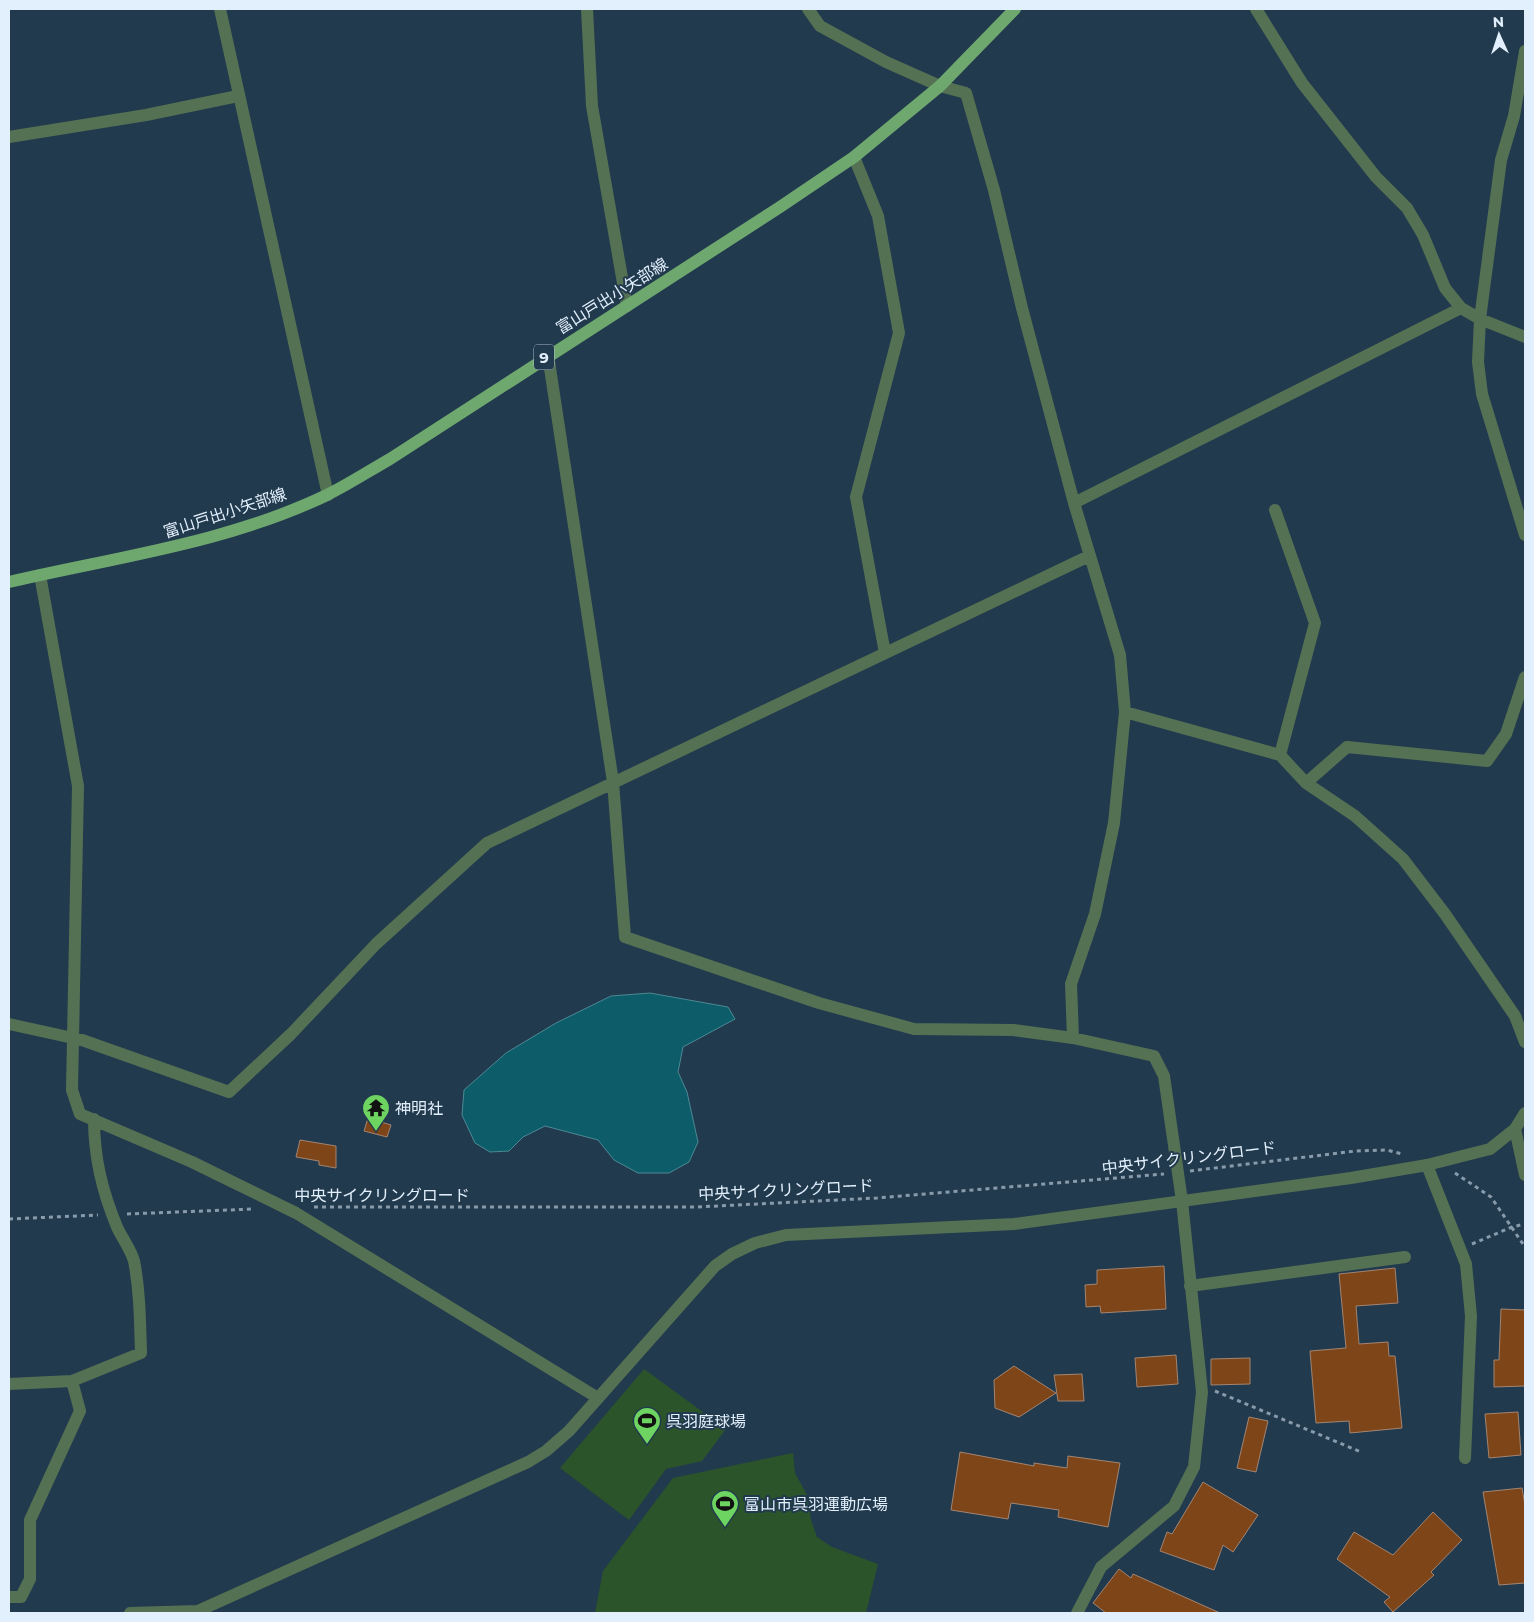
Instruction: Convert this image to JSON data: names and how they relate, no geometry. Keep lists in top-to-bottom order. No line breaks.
{"streets":{"main road":["富山戸出小矢部線","9"],"path":["中央サイクリングロード"]},"places":{"temple":["神明社"],"sports":["呉羽庭球場","富山市呉羽運動広場"]},"north":"top"}
